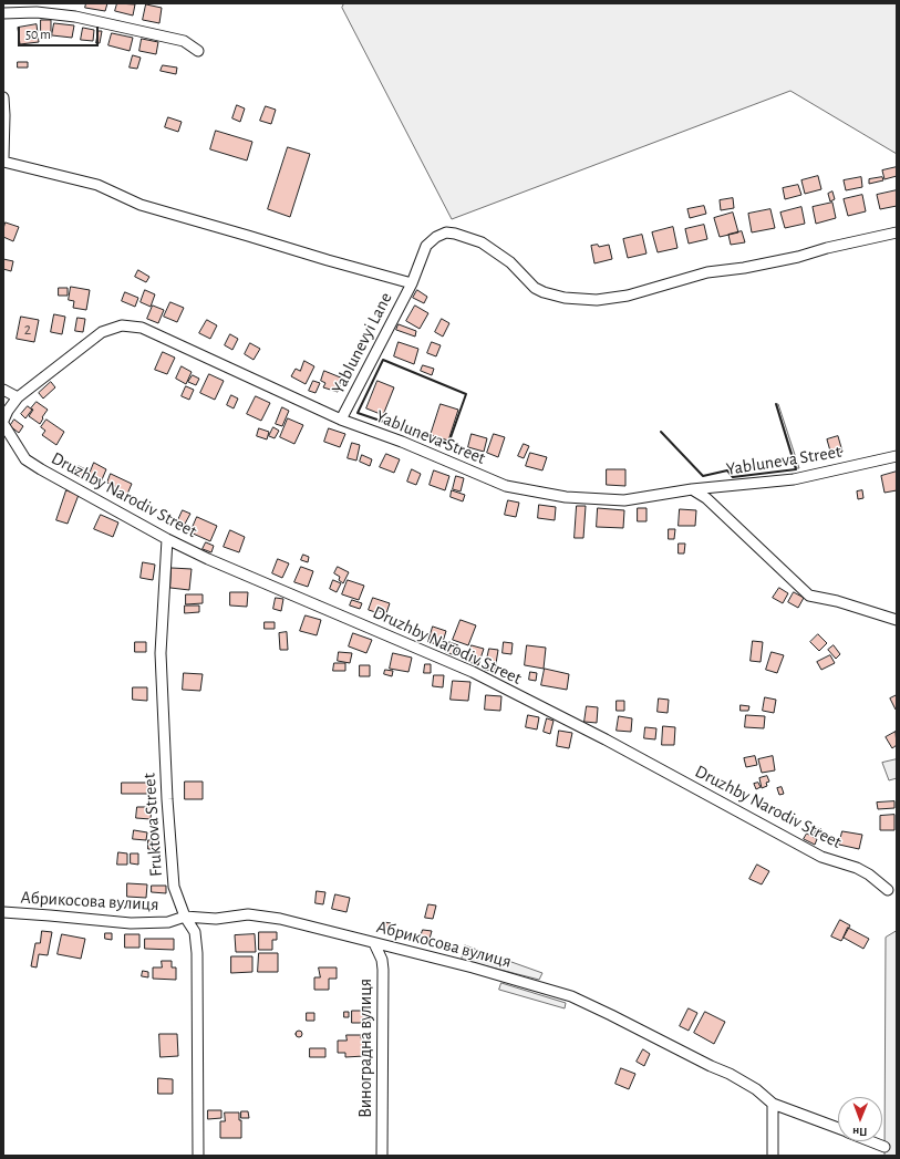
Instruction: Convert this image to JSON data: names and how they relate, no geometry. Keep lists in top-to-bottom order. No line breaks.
{"streets":{"street":["Yablunevyi Lane","Yabluneva Street","Druzhby Narodiv Street","Fruktova Street","Абрикосова вулиця","Виноградна вулиця"]},"crossings":[["Yablunevyi Lane","Yabluneva Street"],["Yabluneva Street","Druzhby Narodiv Street"],["Druzhby Narodiv Street","Fruktova Street"],["Fruktova Street","Абрикосова вулиця"],["Абрикосова вулиця","Виноградна вулиця"]],"house_numbers":["2"],"scale_bar":"50 m","north":"bottom"}
